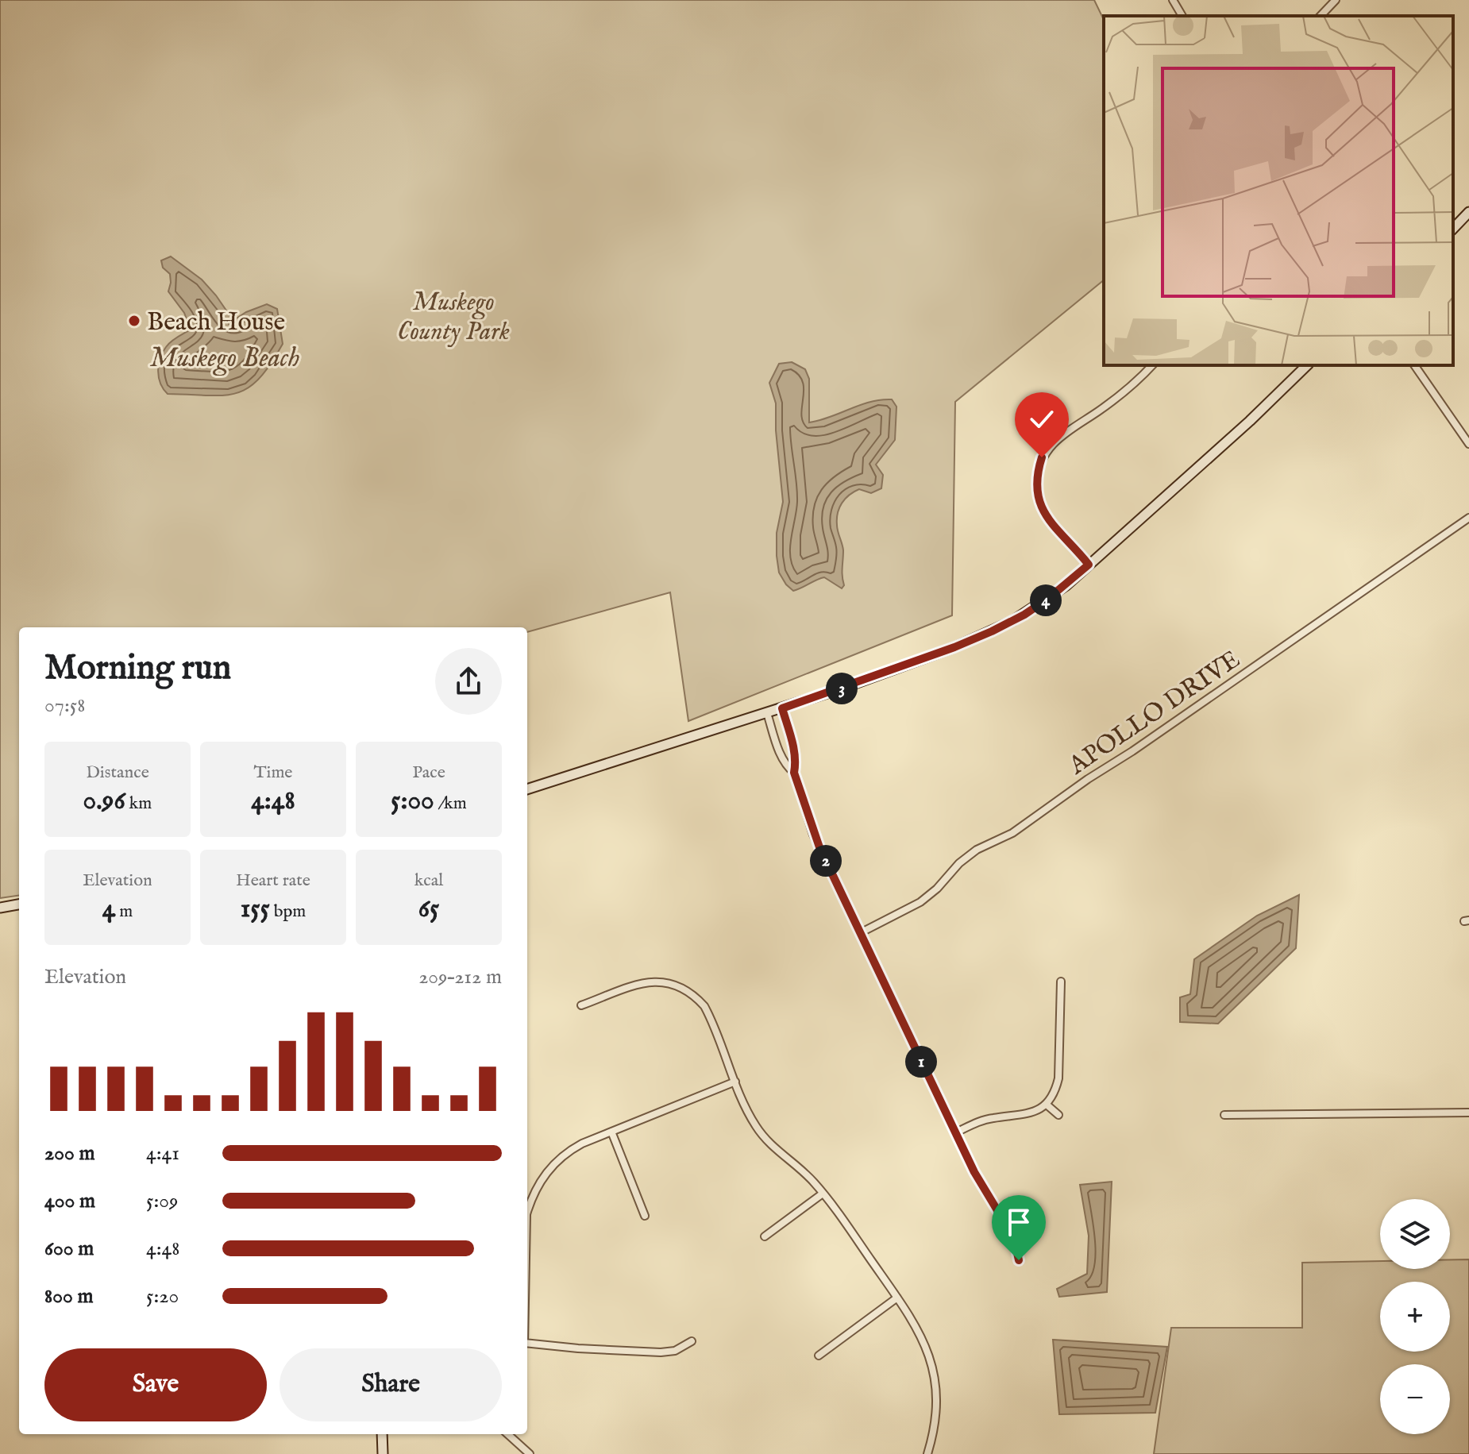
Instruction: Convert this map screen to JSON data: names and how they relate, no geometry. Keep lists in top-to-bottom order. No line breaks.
{"streets":{"street":["APOLLO DRIVE"]},"water":["Muskego Beach"],"parks":["Muskego County Park"],"places":["Beach House"],"page":{"pins":["4","3","2","1"],"heading":["Morning run","07:58"],"stats":[["Distance","0.96 km"],["Time","4:48"],["Pace","5:00 /km"],["Elevation","4 m"],["Heart rate","155 bpm"],["kcal","65"]],"chart":["Elevation","209–212 m"],"list":[{"name":"200 m","note":"4:41"},{"name":"400 m","note":"5:09"},{"name":"600 m","note":"4:48"},{"name":"800 m","note":"5:20"}],"map_buttons":["+","−"],"buttons":["Save","Share"]}}
